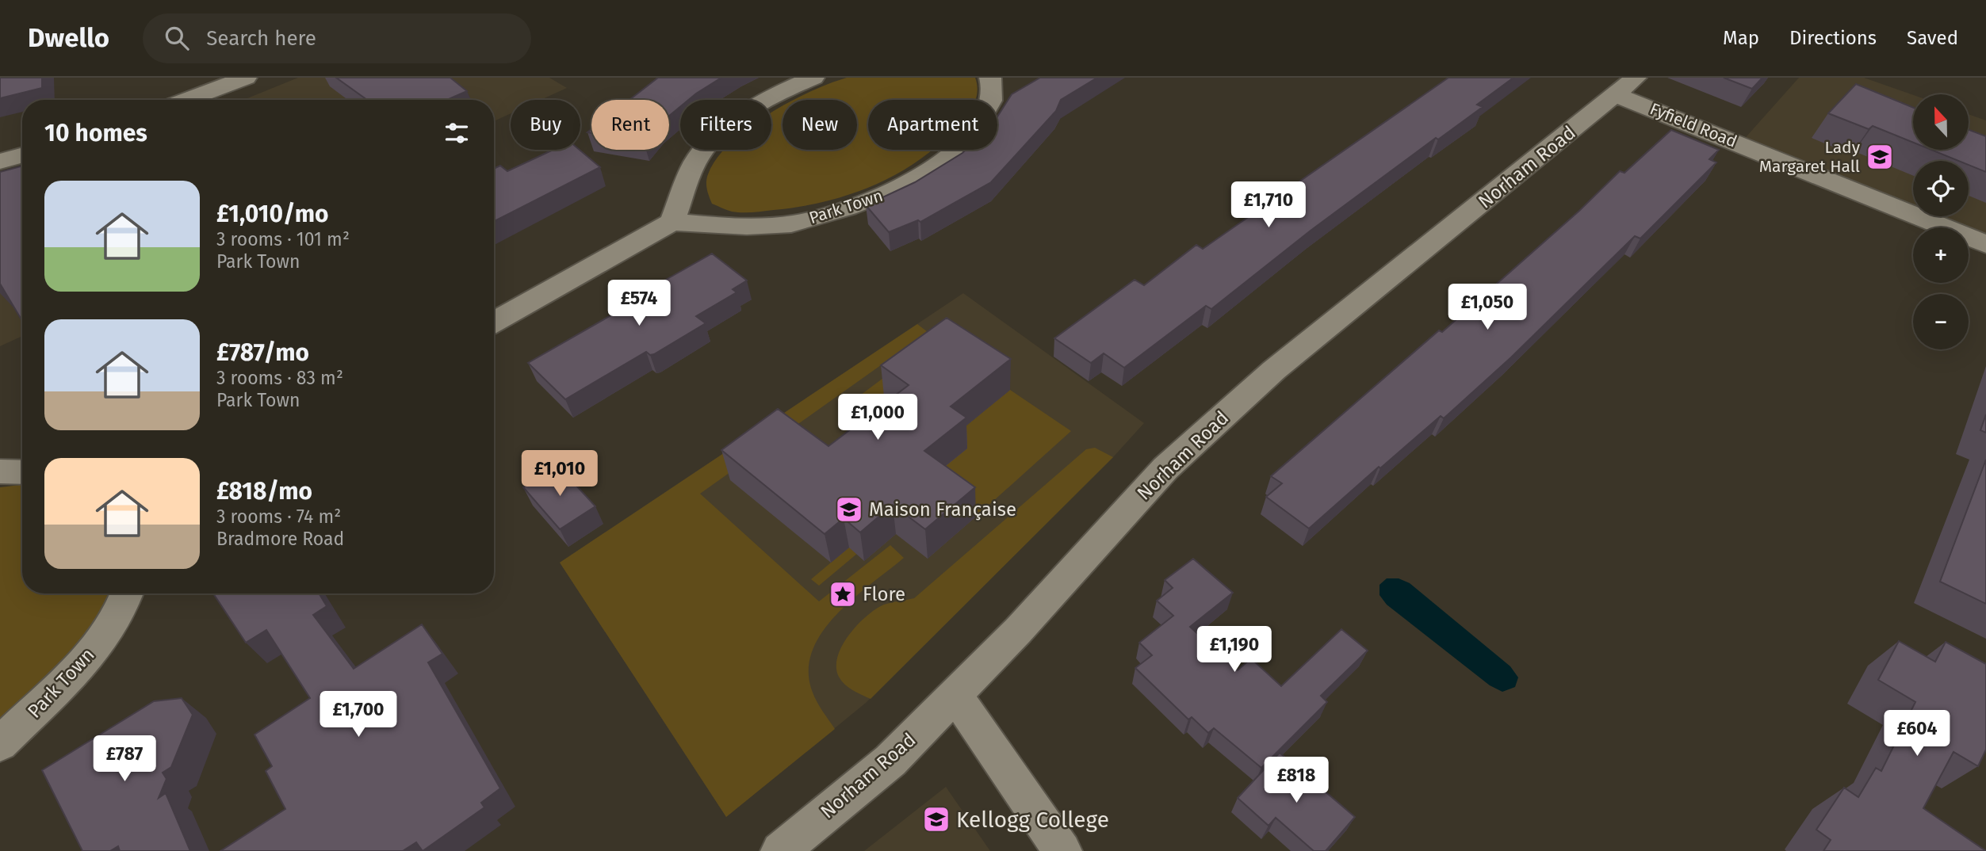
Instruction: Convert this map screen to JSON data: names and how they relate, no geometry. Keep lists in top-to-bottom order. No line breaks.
{"streets":{"street":["Fyfield Road","Norham Road","Park Town"]},"crossings":[["Fyfield Road","Norham Road"]],"places":{"school or university":["Lady Margaret Hall","Maison Française","Kellogg College"],"place":["Flore"]},"north":"top","page":{"header":"Dwello","search":"Search here","nav":["Map","Directions","Saved"],"map_buttons":["+","−"],"chip":["Buy","Rent","Filters","New","Apartment"],"heading":"10 homes","list":[{"name":"£1,010/mo","note":"3 rooms · 101 m² · Park Town"},{"name":"£787/mo","note":"3 rooms · 83 m² · Park Town"},{"name":"£818/mo","note":"3 rooms · 74 m² · Bradmore Road"}],"price":["£1,710","£574","£1,050","£1,000","£1,010","£1,190","£1,700","£604","£787","£818"]}}
